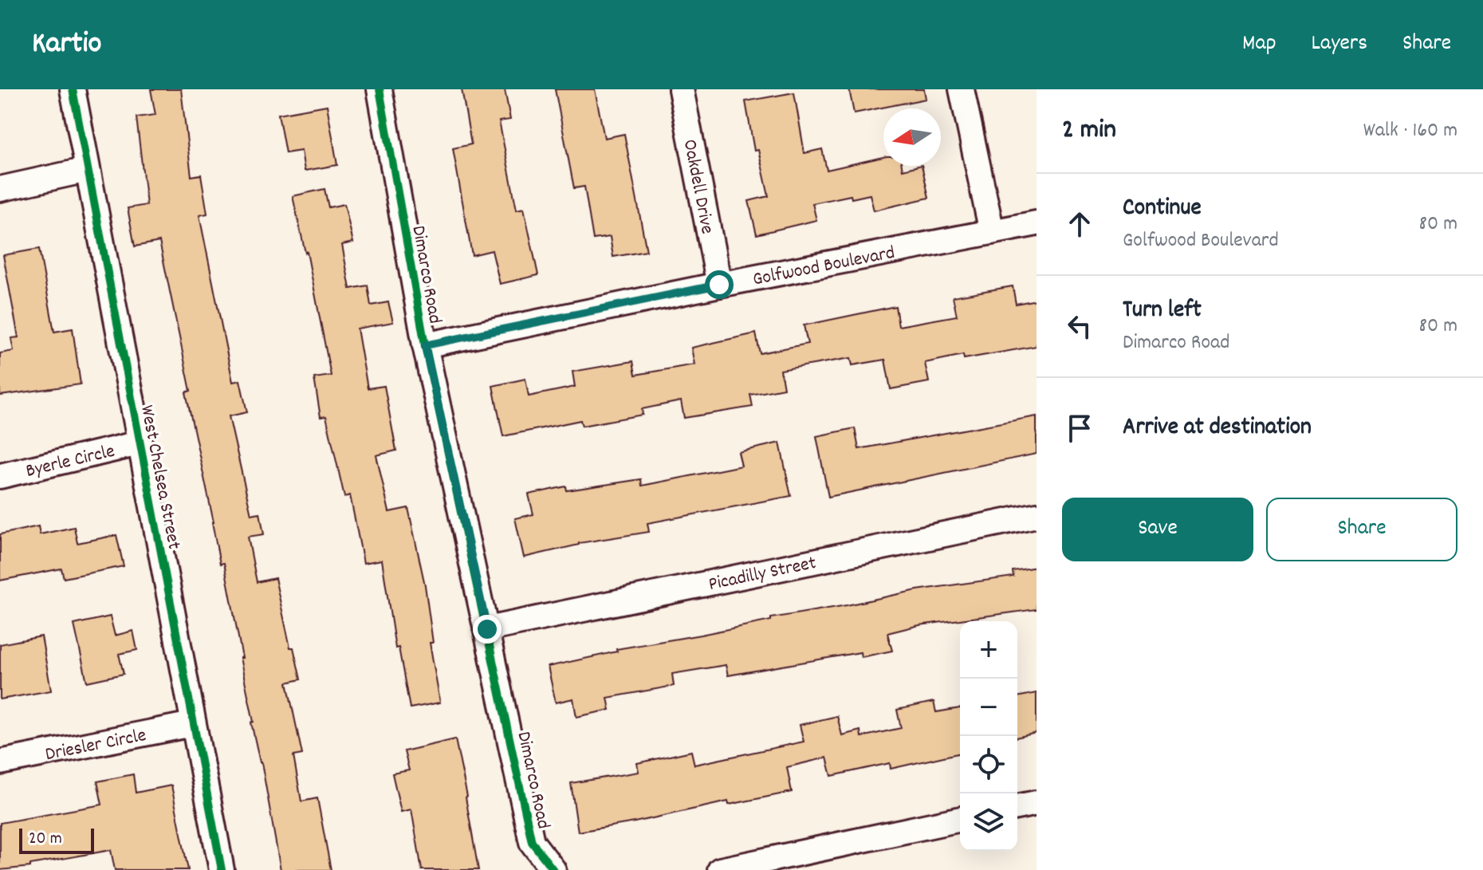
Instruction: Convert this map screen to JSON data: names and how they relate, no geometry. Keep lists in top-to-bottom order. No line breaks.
{"streets":{"street":["Oakdell Drive","Golfwood Boulevard","Dimarco Road","Byerle Circle","West Chelsea Street","Picadilly Street","Driesler Circle"]},"crossings":[["Oakdell Drive","Golfwood Boulevard"],["Golfwood Boulevard","Dimarco Road"],["Dimarco Road","Picadilly Street"],["Byerle Circle","West Chelsea Street"],["West Chelsea Street","Driesler Circle"]],"scale_bar":"20 m","north":"left","page":{"header":"Kartio","nav":["Map","Layers","Share"],"heading":["2 min","Walk · 160 m"],"list":[["Continue","Golfwood Boulevard","80 m"],["Turn left","Dimarco Road","80 m"],"Arrive at destination"],"buttons":["Save","Share"],"map_buttons":["+","−"],"scale":"20 m"}}
